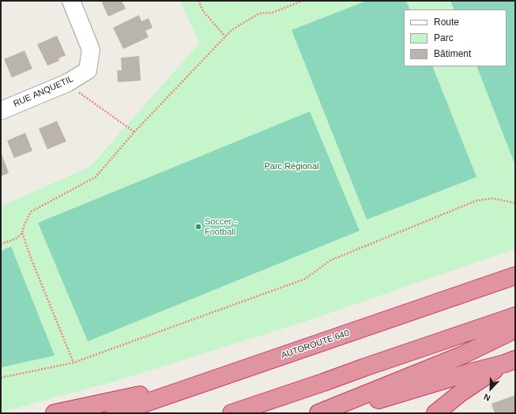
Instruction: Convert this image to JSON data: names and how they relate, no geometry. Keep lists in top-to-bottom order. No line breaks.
{"streets":{"highway":["AUTOROUTE 640"],"street":["RUE ANQUETIL"]},"parks":["Parc Régional"],"places":["Soccer - Football"],"legend":["Route","Parc","Bâtiment"],"north":"bottom left"}
